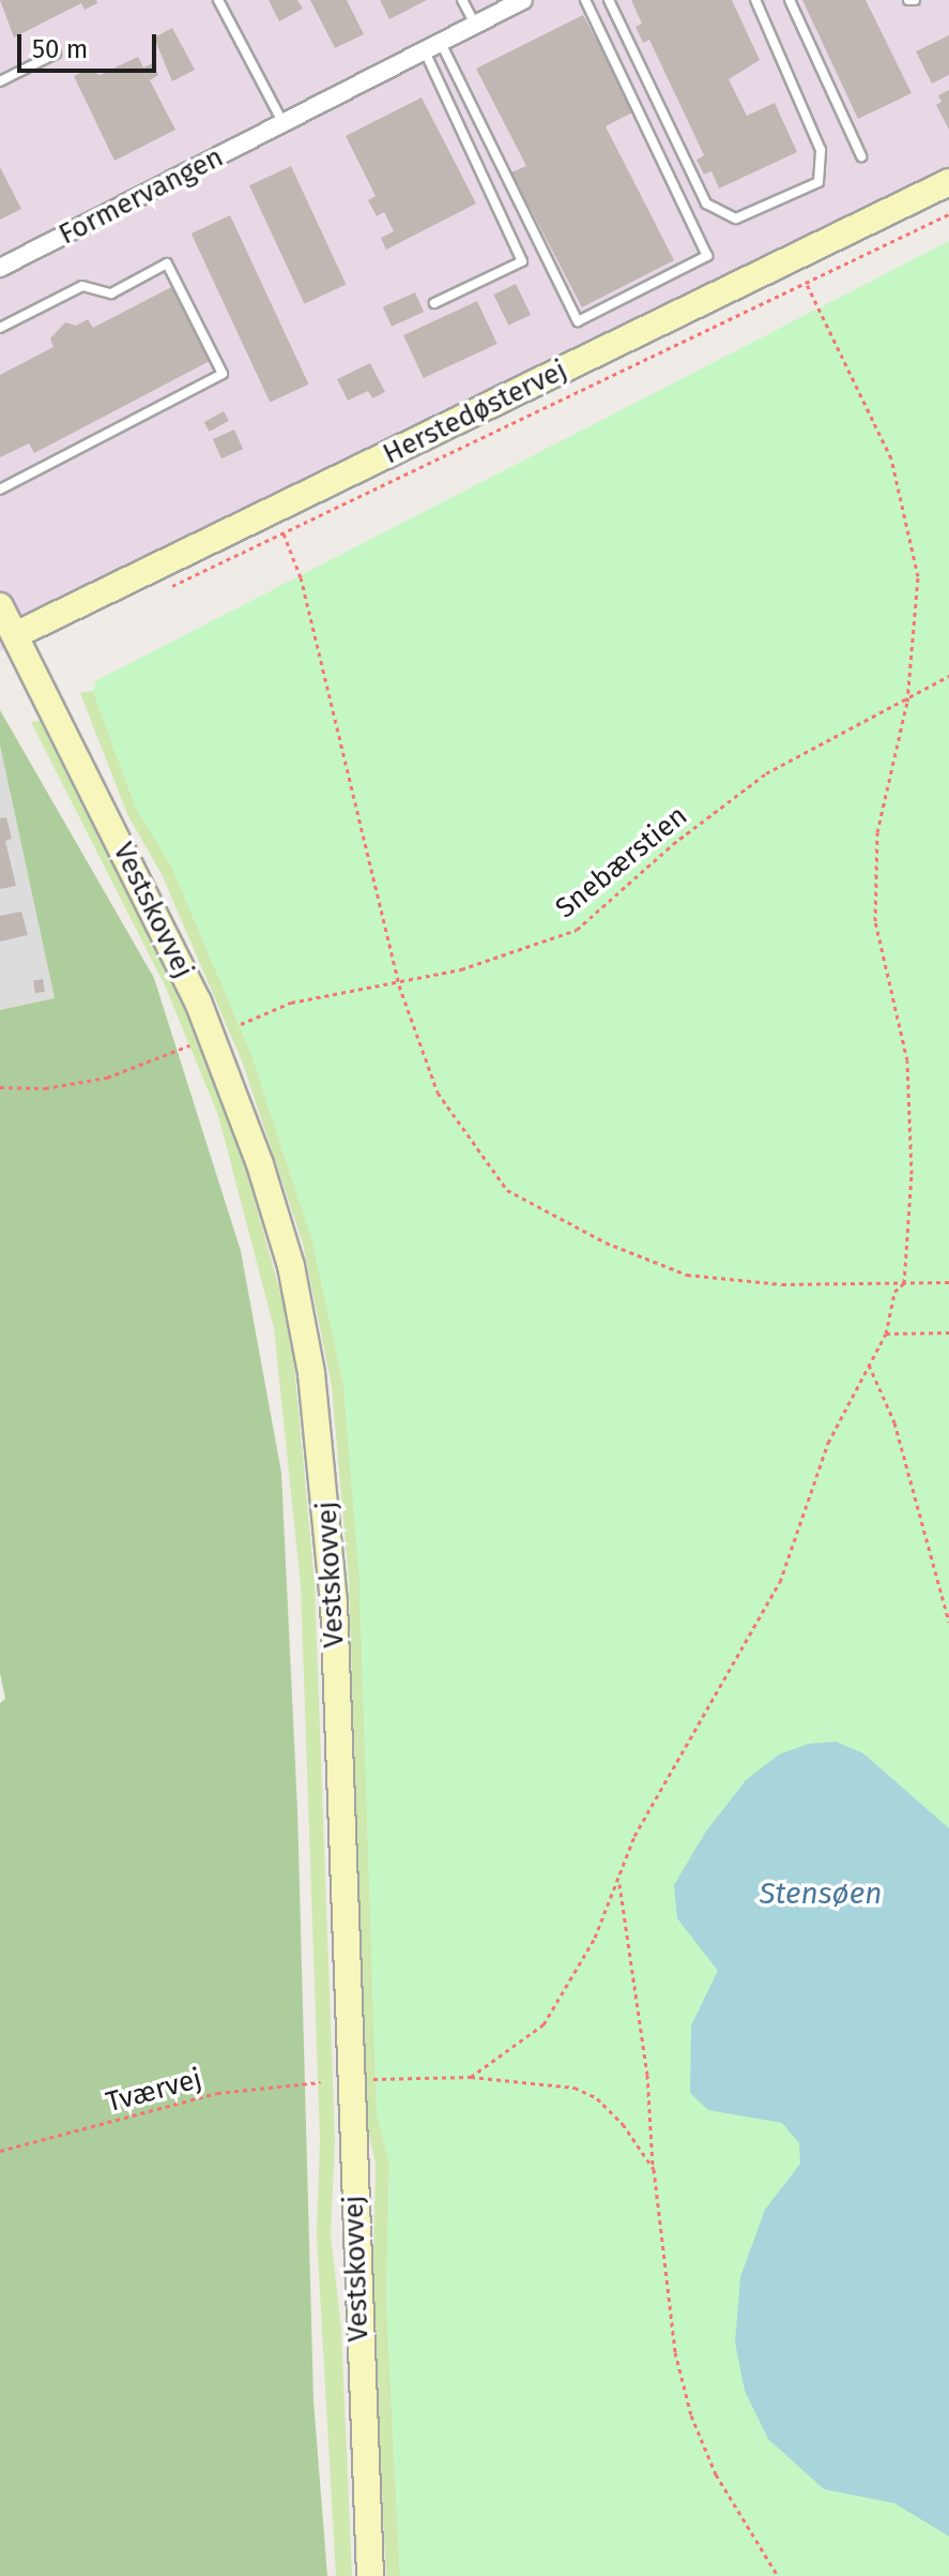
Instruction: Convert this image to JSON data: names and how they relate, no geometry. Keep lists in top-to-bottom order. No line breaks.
{"streets":{"street":["Formervangen","Herstedøstervej","Vestskovvej"],"path":["Snebærstien","Tværvej"]},"crossings":[["Herstedøstervej","Vestskovvej"]],"water":["Stensøen"],"scale_bar":"50 m"}
